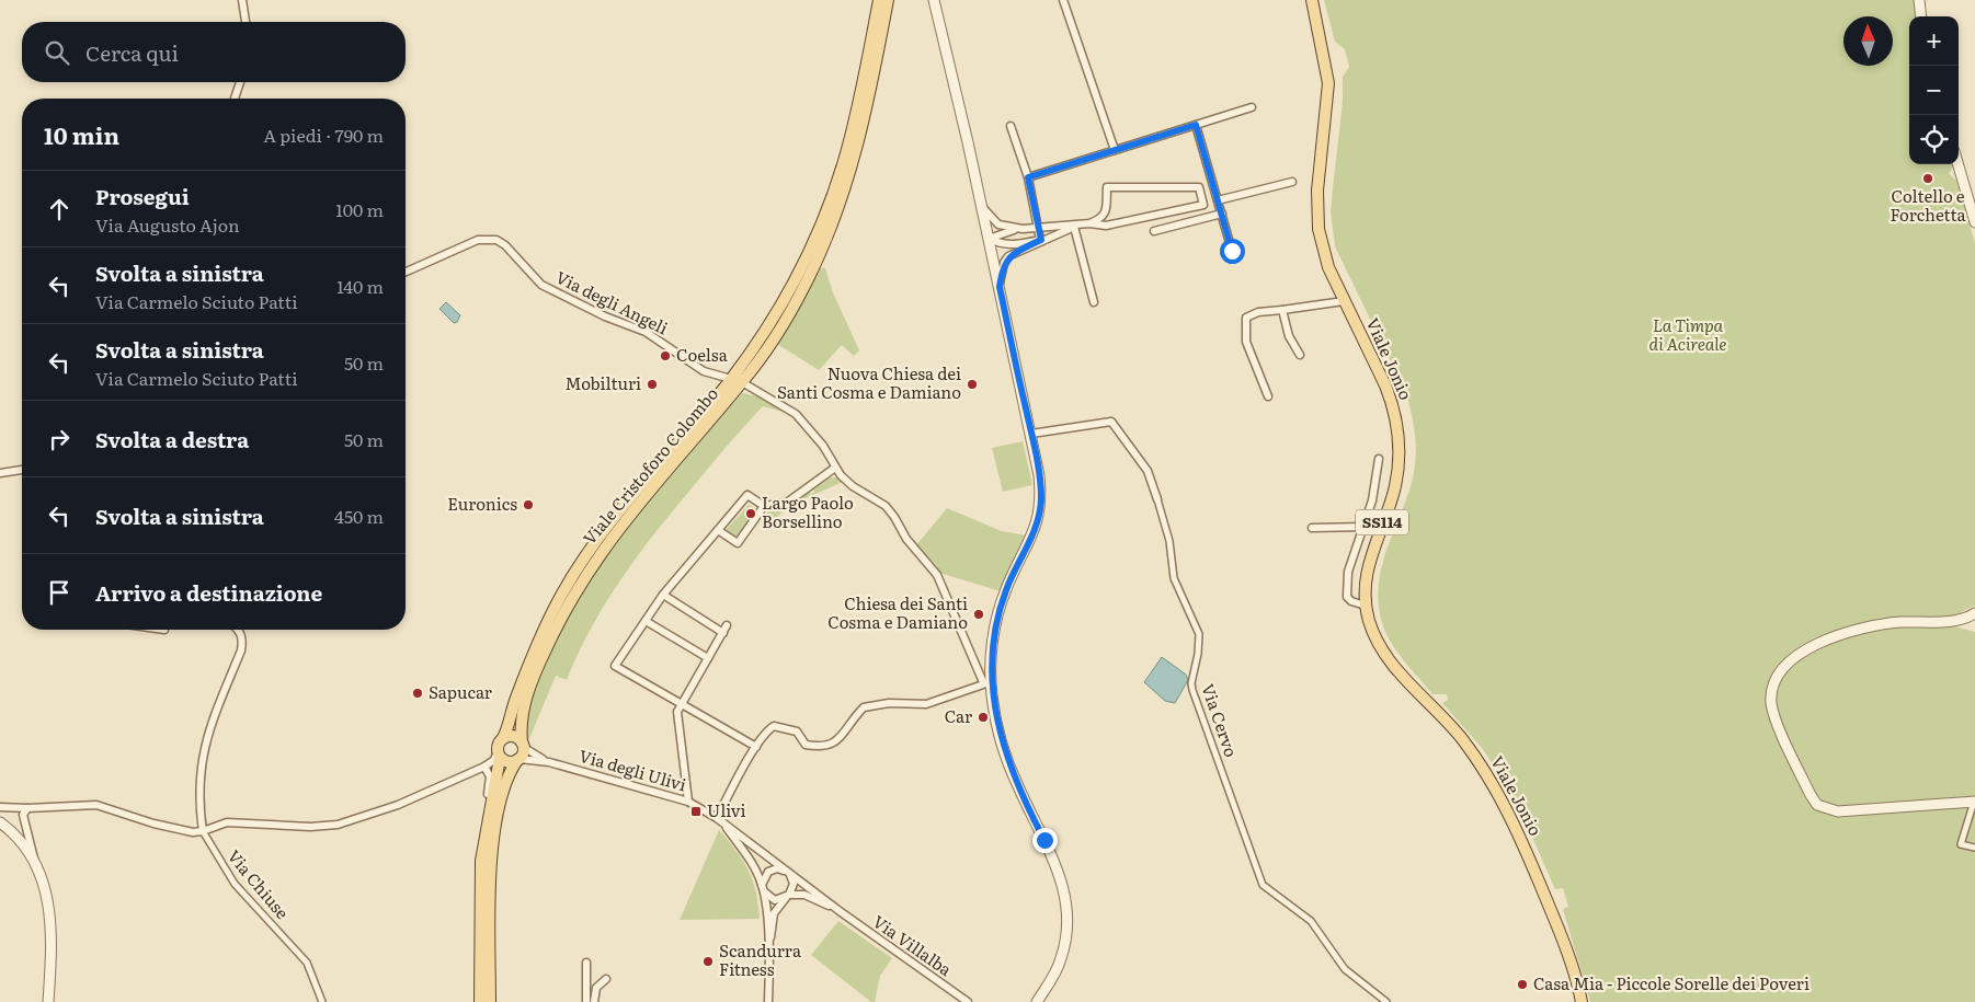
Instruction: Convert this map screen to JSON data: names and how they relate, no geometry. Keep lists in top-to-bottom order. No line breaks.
{"streets":{"main road":["Viale Jonio","Viale Cristoforo Colombo","SS114"],"street":["Via degli Angeli","Via Cervo","Via degli Ulivi","Via Chiuse","Via Villalba"]},"crossings":[["Via degli Angeli","Viale Cristoforo Colombo"],["Via degli Ulivi","Via Villalba"]],"parks":["La Timpa di Acireale"],"places":{"other":["Coltello e Forchetta","Coelsa","Mobilturi","Nuova Chiesa dei Santi Cosma e Damiano","Euronics","Largo Paolo Borsellino","Chiesa dei Santi Cosma e Damiano","Sapucar","Car","Scandurra Fitness","Casa Mia - Piccole Sorelle dei Poveri"],"transit":["Ulivi"]},"north":"top","page":{"map_buttons":["+","−"],"search":"Cerca qui","heading":["10 min","A piedi · 790 m"],"list":[["Prosegui","Via Augusto Ajon","100 m"],["Svolta a sinistra","Via Carmelo Sciuto Patti","140 m"],["Svolta a sinistra","Via Carmelo Sciuto Patti","50 m"],["Svolta a destra","50 m"],["Svolta a sinistra","450 m"],"Arrivo a destinazione"]}}
